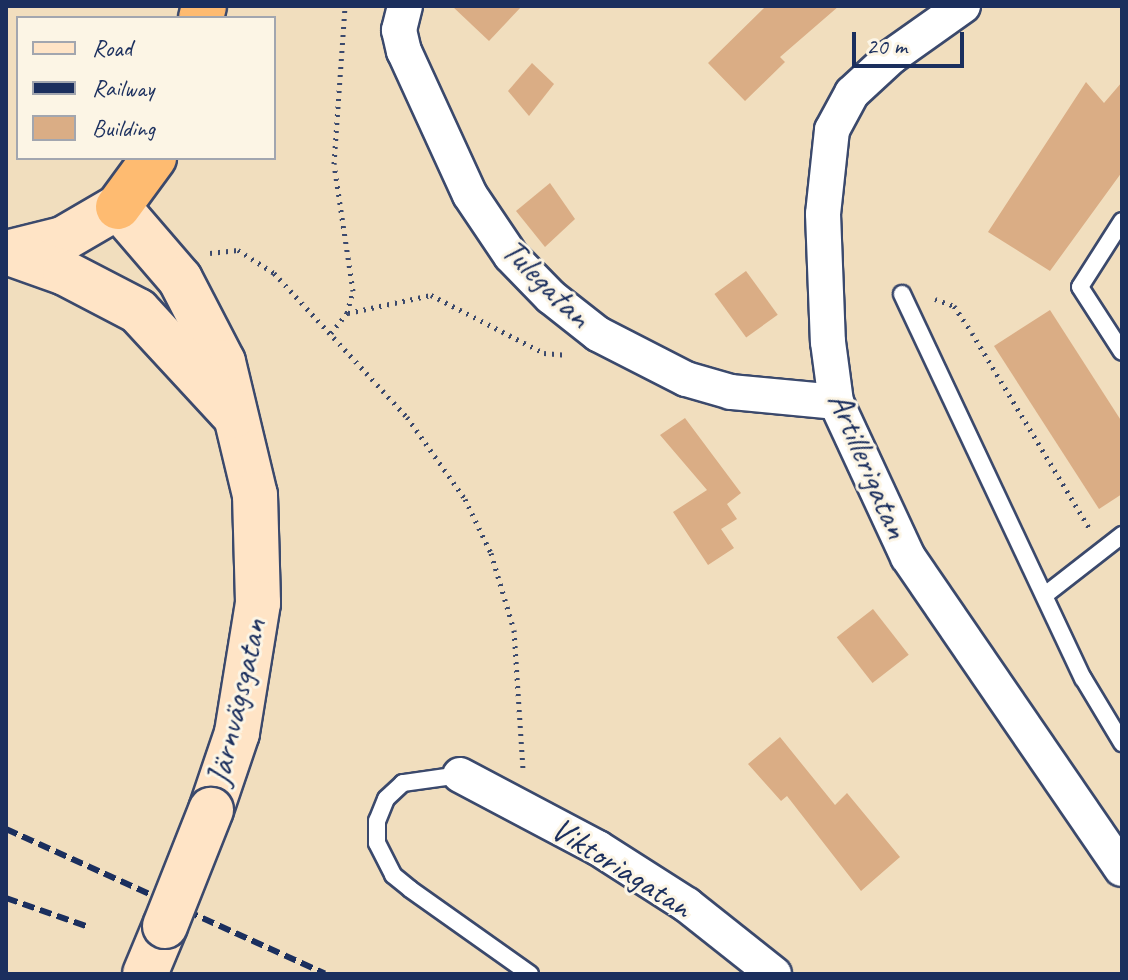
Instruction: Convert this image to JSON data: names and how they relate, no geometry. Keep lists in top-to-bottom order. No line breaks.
{"streets":{"main road":["Järnvägsgatan"],"street":["Tulegatan","Artillerigatan","Viktoriagatan"]},"crossings":[["Tulegatan","Artillerigatan"]],"legend":["Road","Railway","Building"],"scale_bar":"20 m"}
